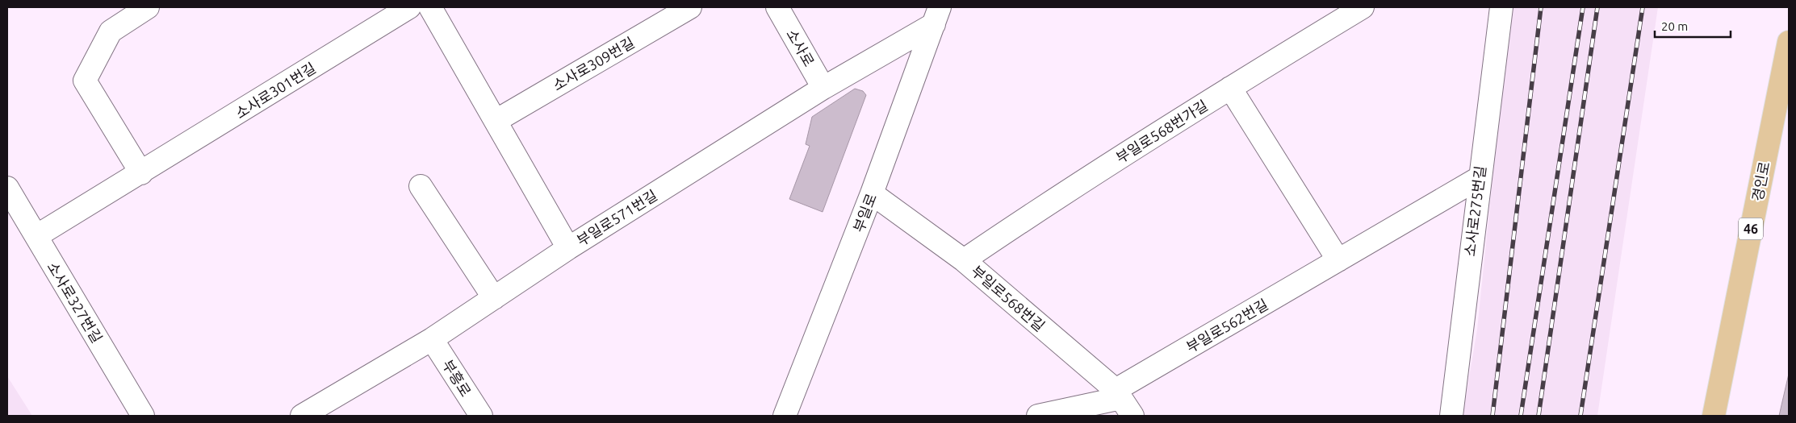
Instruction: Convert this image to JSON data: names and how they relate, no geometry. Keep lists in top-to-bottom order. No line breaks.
{"streets":{"main road":["경인로","46"],"street":["소사로","소사로309번길","소사로301번길","부일로568번가길","소사로275번길","부일로","부일로571번길","부일로568번길","소사로327번길","부일로562번길","부흥로"]},"crossings":[["소사로","부일로571번길"],["소사로301번길","소사로327번길"],["부일로568번가길","부일로568번길"],["소사로275번길","부일로562번길"],["부일로","부일로571번길"],["부일로","부일로568번길"],["부일로571번길","부흥로"],["부일로568번길","부일로562번길"]],"scale_bar":"20 m"}
